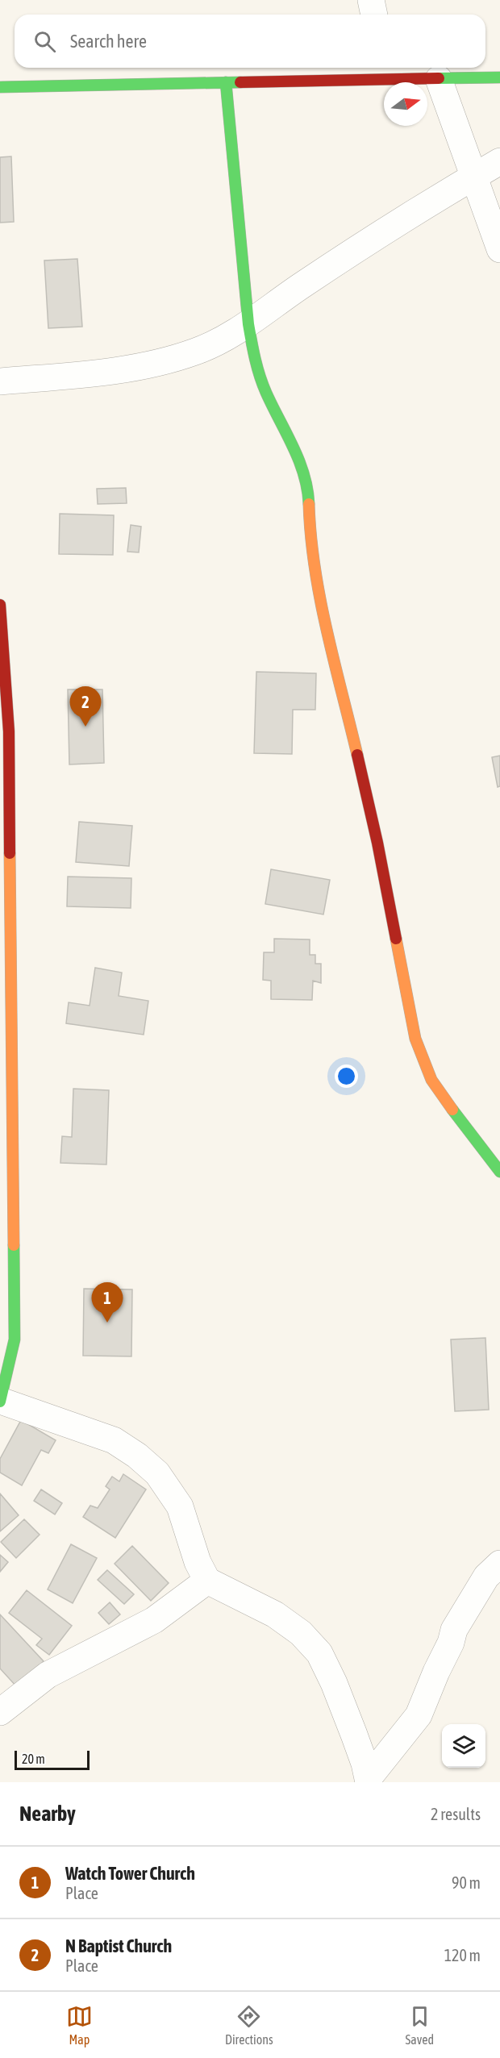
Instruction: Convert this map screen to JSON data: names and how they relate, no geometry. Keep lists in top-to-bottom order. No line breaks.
{"scale_bar":"20 m","north":"right","page":{"search":"Search here","pins":["2","1"],"scale":"20 m","heading":["Nearby","2 results"],"list":[{"mark":"1","name":"Watch Tower Church","note":"Place","value":"90 m"},{"mark":"2","name":"N Baptist Church","note":"Place","value":"120 m"}],"nav":["Map","Directions","Saved"]}}
